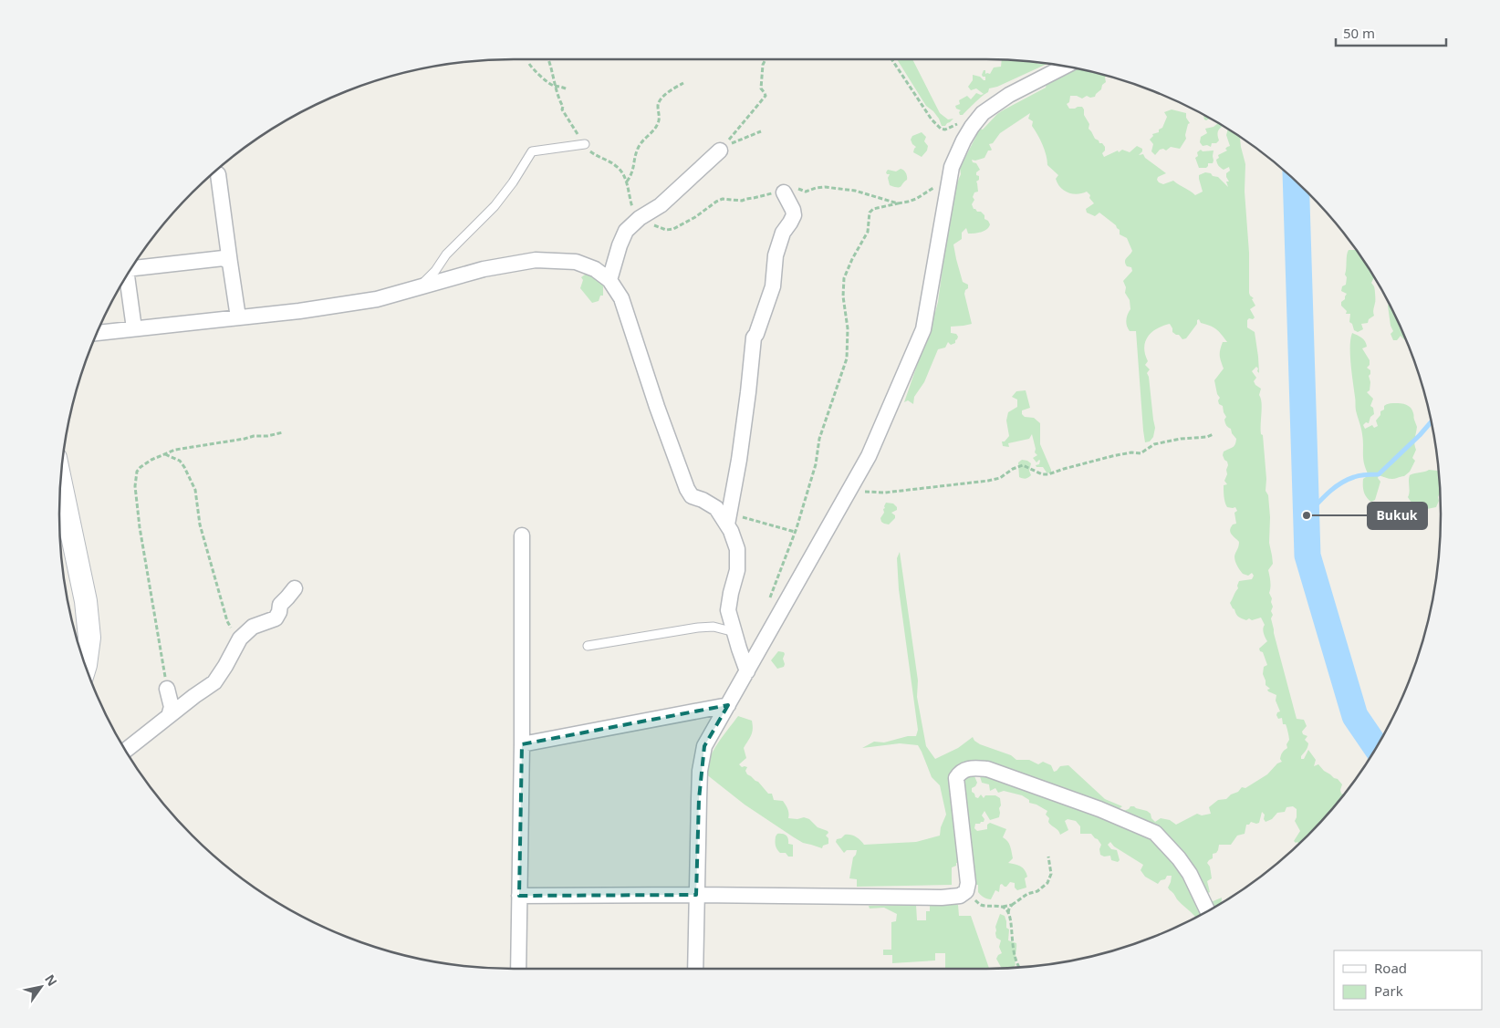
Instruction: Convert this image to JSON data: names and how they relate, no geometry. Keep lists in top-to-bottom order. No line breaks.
{"places":["Bukuk"],"legend":["Road","Park"],"scale_bar":"50 m","north":"top right"}
